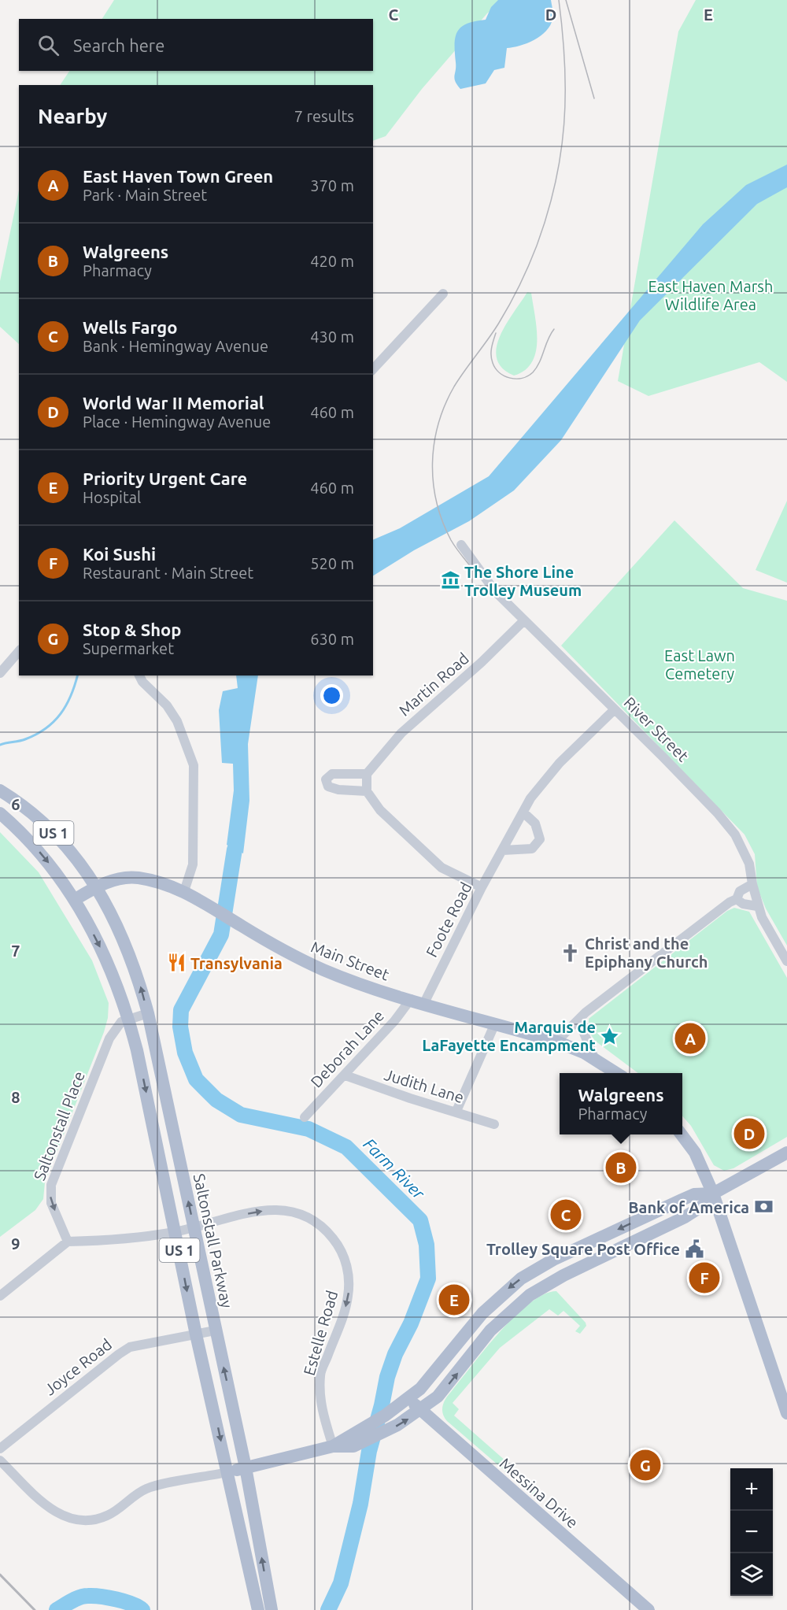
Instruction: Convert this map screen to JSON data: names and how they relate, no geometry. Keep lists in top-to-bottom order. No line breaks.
{"streets":{"main road":["US 1","Main Street","Saltonstall Parkway","Messina Drive"],"street":["Martin Road","River Street","Foote Road","Deborah Lane","Judith Lane","Saltonstall Place","Estelle Road","Joyce Road"]},"crossings":[["Martin Road","River Street"],["River Street","Foote Road"],["US 1","Main Street"],["US 1","Saltonstall Place"],["US 1","Saltonstall Parkway"],["US 1","Estelle Road"],["US 1","Joyce Road"],["Foote Road","Main Street"],["Main Street","Deborah Lane"],["Main Street","Saltonstall Parkway"],["Deborah Lane","Judith Lane"],["Saltonstall Place","Saltonstall Parkway"],["Saltonstall Place","Estelle Road"],["Saltonstall Parkway","Estelle Road"],["Saltonstall Parkway","Joyce Road"]],"one_way":["Saltonstall Place"],"water":["Farm River"],"parks":["East Haven Marsh Wildlife Area","East Lawn Cemetery"],"places":{"museum":["The Shore Line Trolley Museum"],"church":["Christ and the Epiphany Church"],"restaurant":["Transylvania"],"place":["Marquis de LaFayette Encampment"],"bank":["Bank of America"],"public building":["Trolley Square Post Office"]},"page":{"search":"Search here","heading":["Nearby","7 results"],"list":[{"mark":"A","name":"East Haven Town Green","note":"Park · Main Street","value":"370 m"},{"mark":"B","name":"Walgreens","note":"Pharmacy","value":"420 m"},{"mark":"C","name":"Wells Fargo","note":"Bank · Hemingway Avenue","value":"430 m"},{"mark":"D","name":"World War II Memorial","note":"Place · Hemingway Avenue","value":"460 m"},{"mark":"E","name":"Priority Urgent Care","note":"Hospital","value":"460 m"},{"mark":"F","name":"Koi Sushi","note":"Restaurant · Main Street","value":"520 m"},{"mark":"G","name":"Stop & Shop","note":"Supermarket","value":"630 m"}],"pins":["A","D","B","C","F","E","G"],"popup":["Walgreens","Pharmacy"],"map_buttons":["+","−"]},"grid":{"columns":["C","D","E"],"rows":["6","7","8","9"]}}
